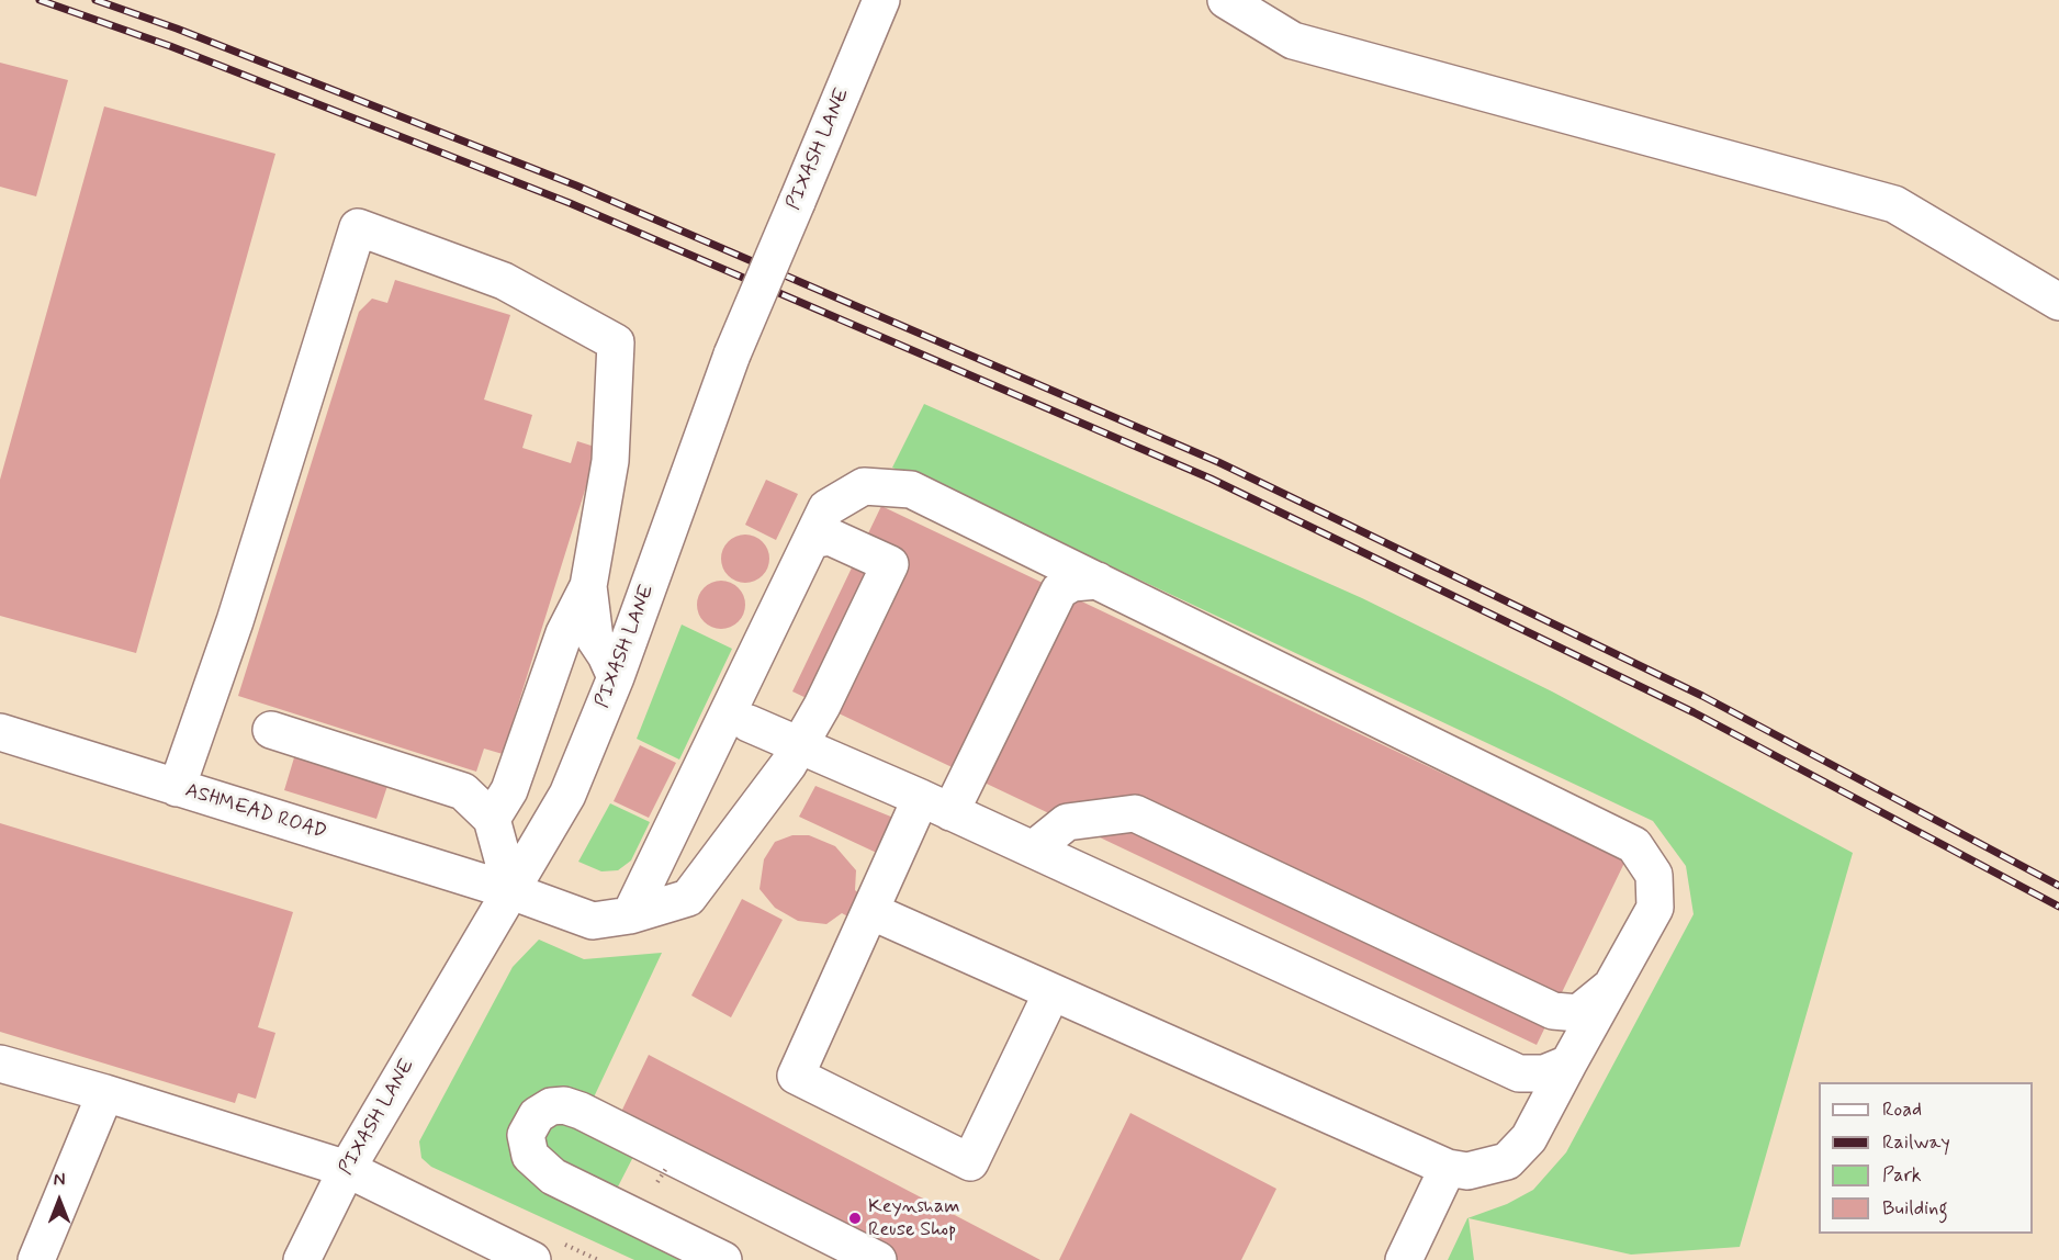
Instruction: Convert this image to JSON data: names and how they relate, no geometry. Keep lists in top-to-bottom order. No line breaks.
{"streets":{"street":["PIXASH LANE","ASHMEAD ROAD"]},"crossings":[["PIXASH LANE","ASHMEAD ROAD"]],"places":["Keynsham Reuse Shop"],"legend":["Road","Railway","Park","Building"],"north":"top"}
